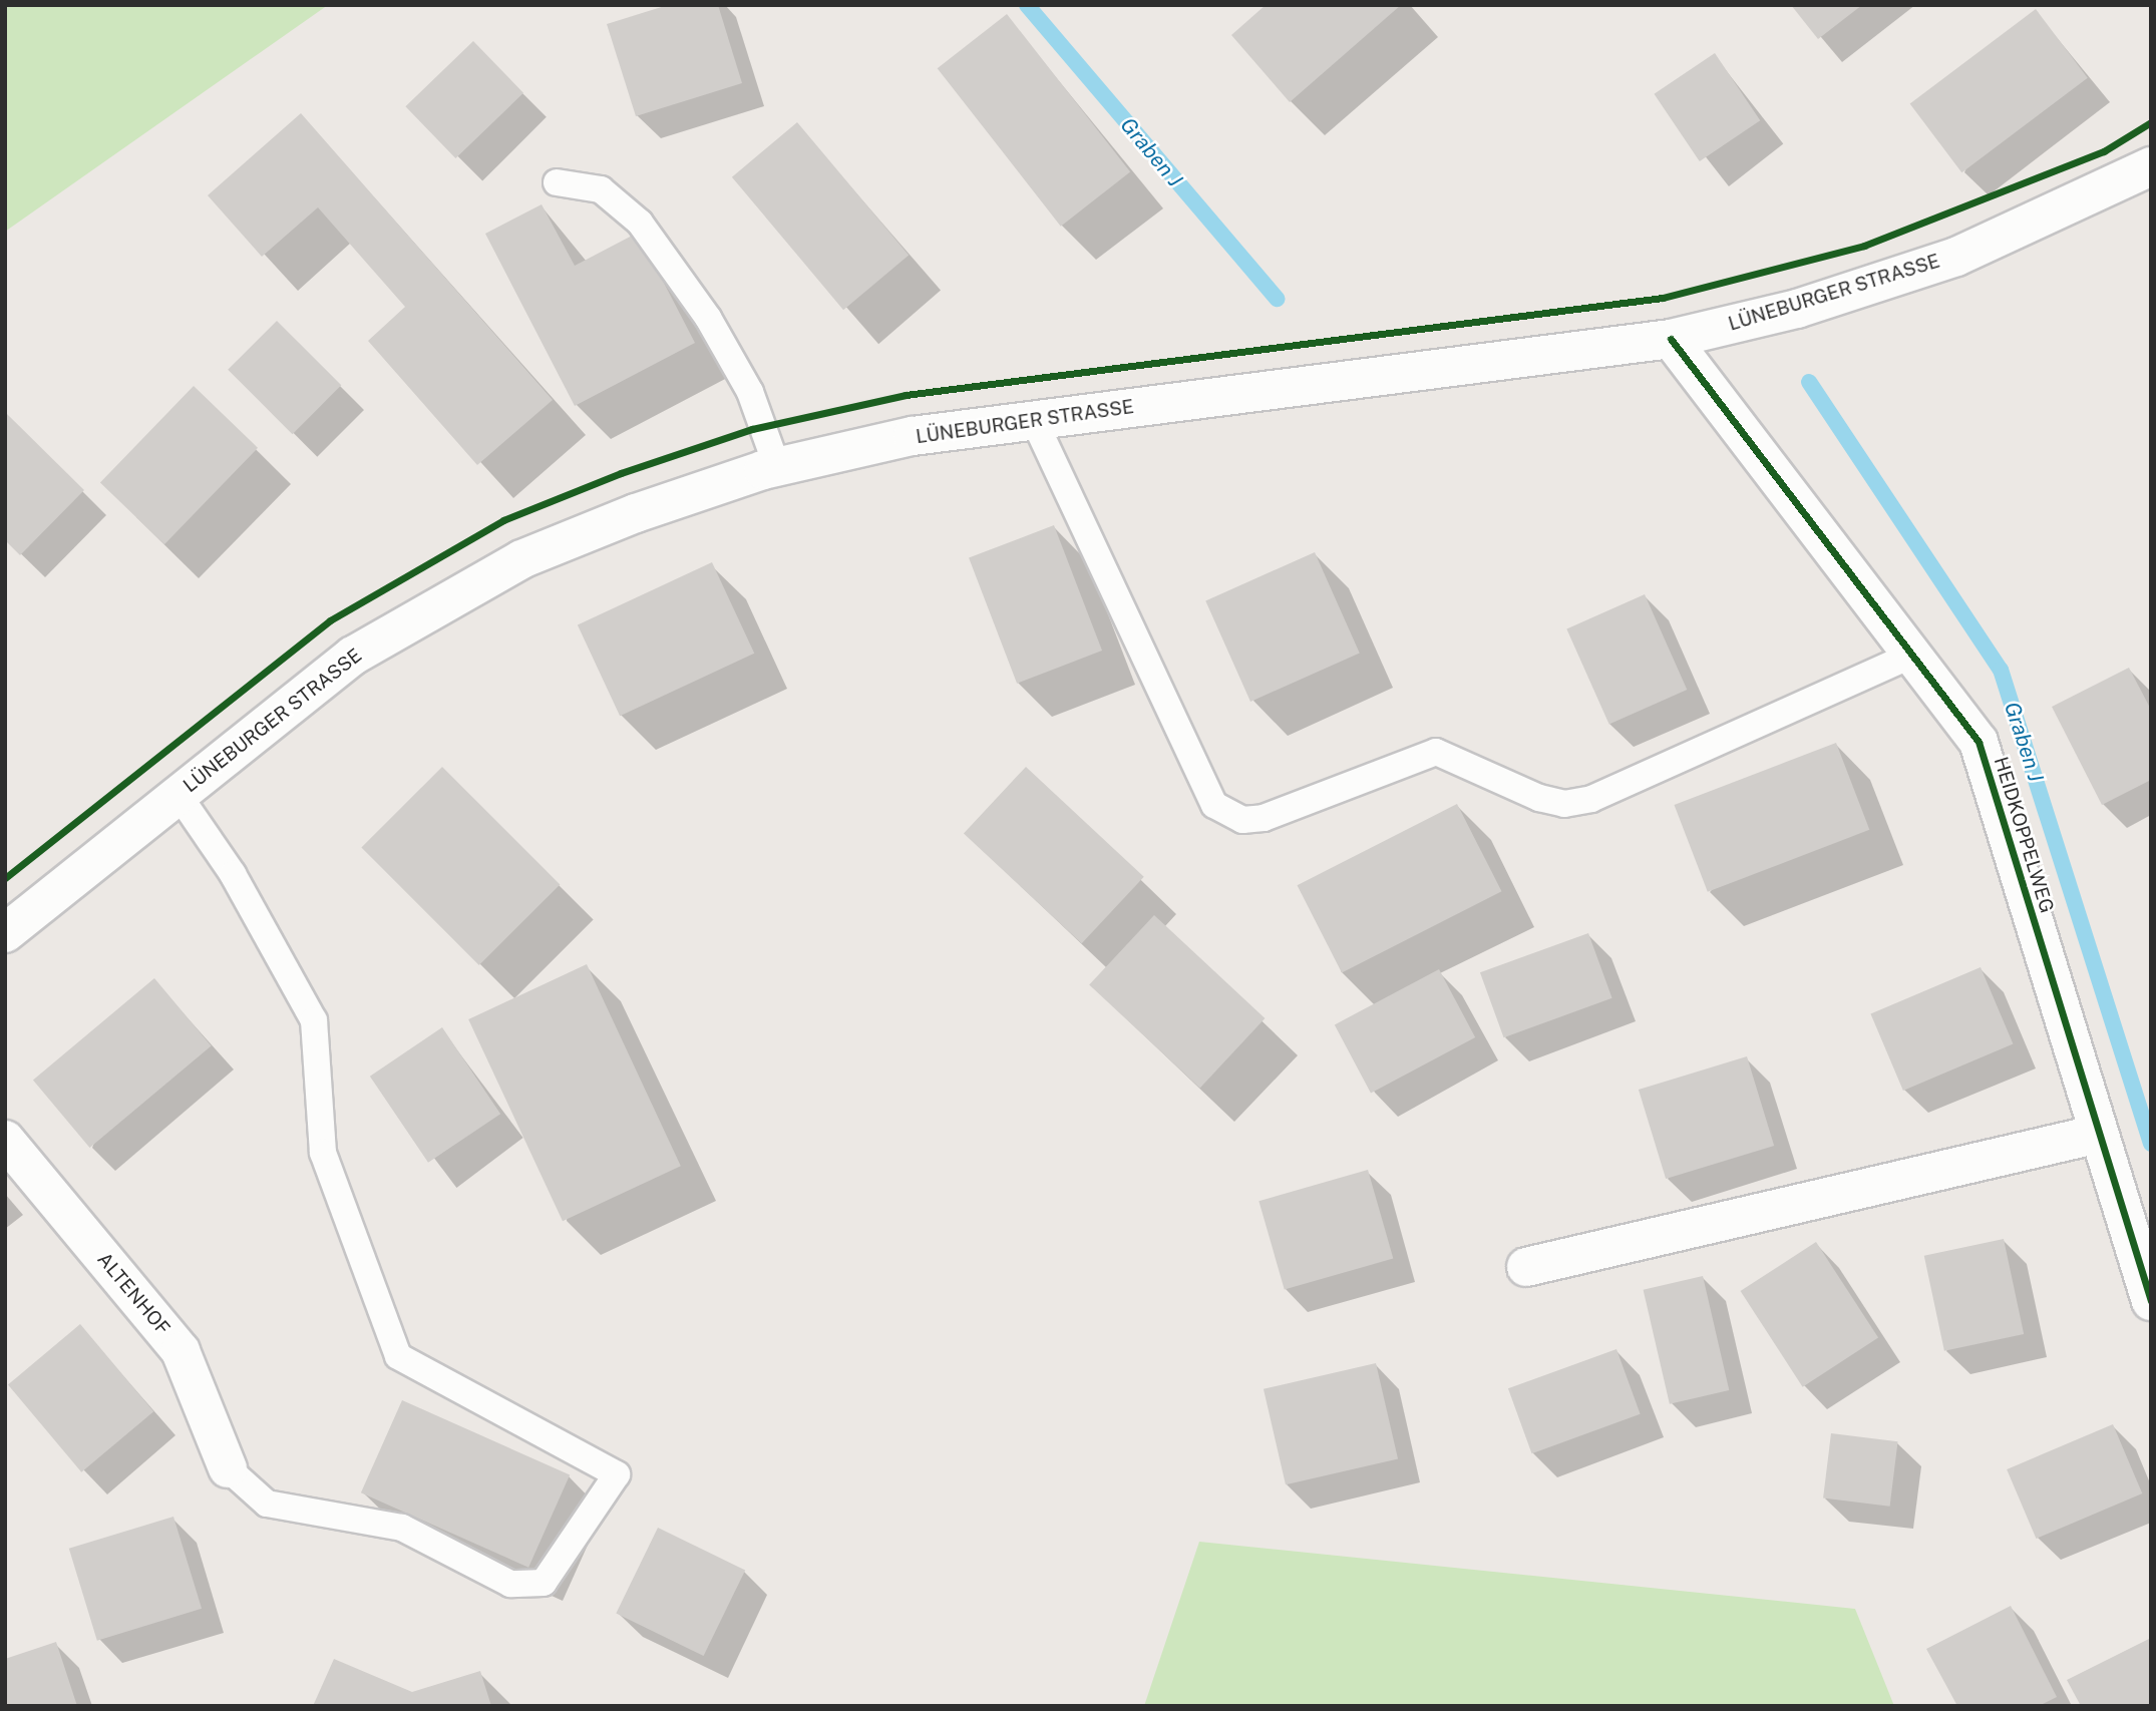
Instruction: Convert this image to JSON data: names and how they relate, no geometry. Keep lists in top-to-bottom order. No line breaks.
{"streets":{"main road":["LÜNEBURGER STRASSE","HEIDKOPPELWEG","ALTENHOF"]},"crossings":[["LÜNEBURGER STRASSE","HEIDKOPPELWEG"]],"water":["Graben J"]}
